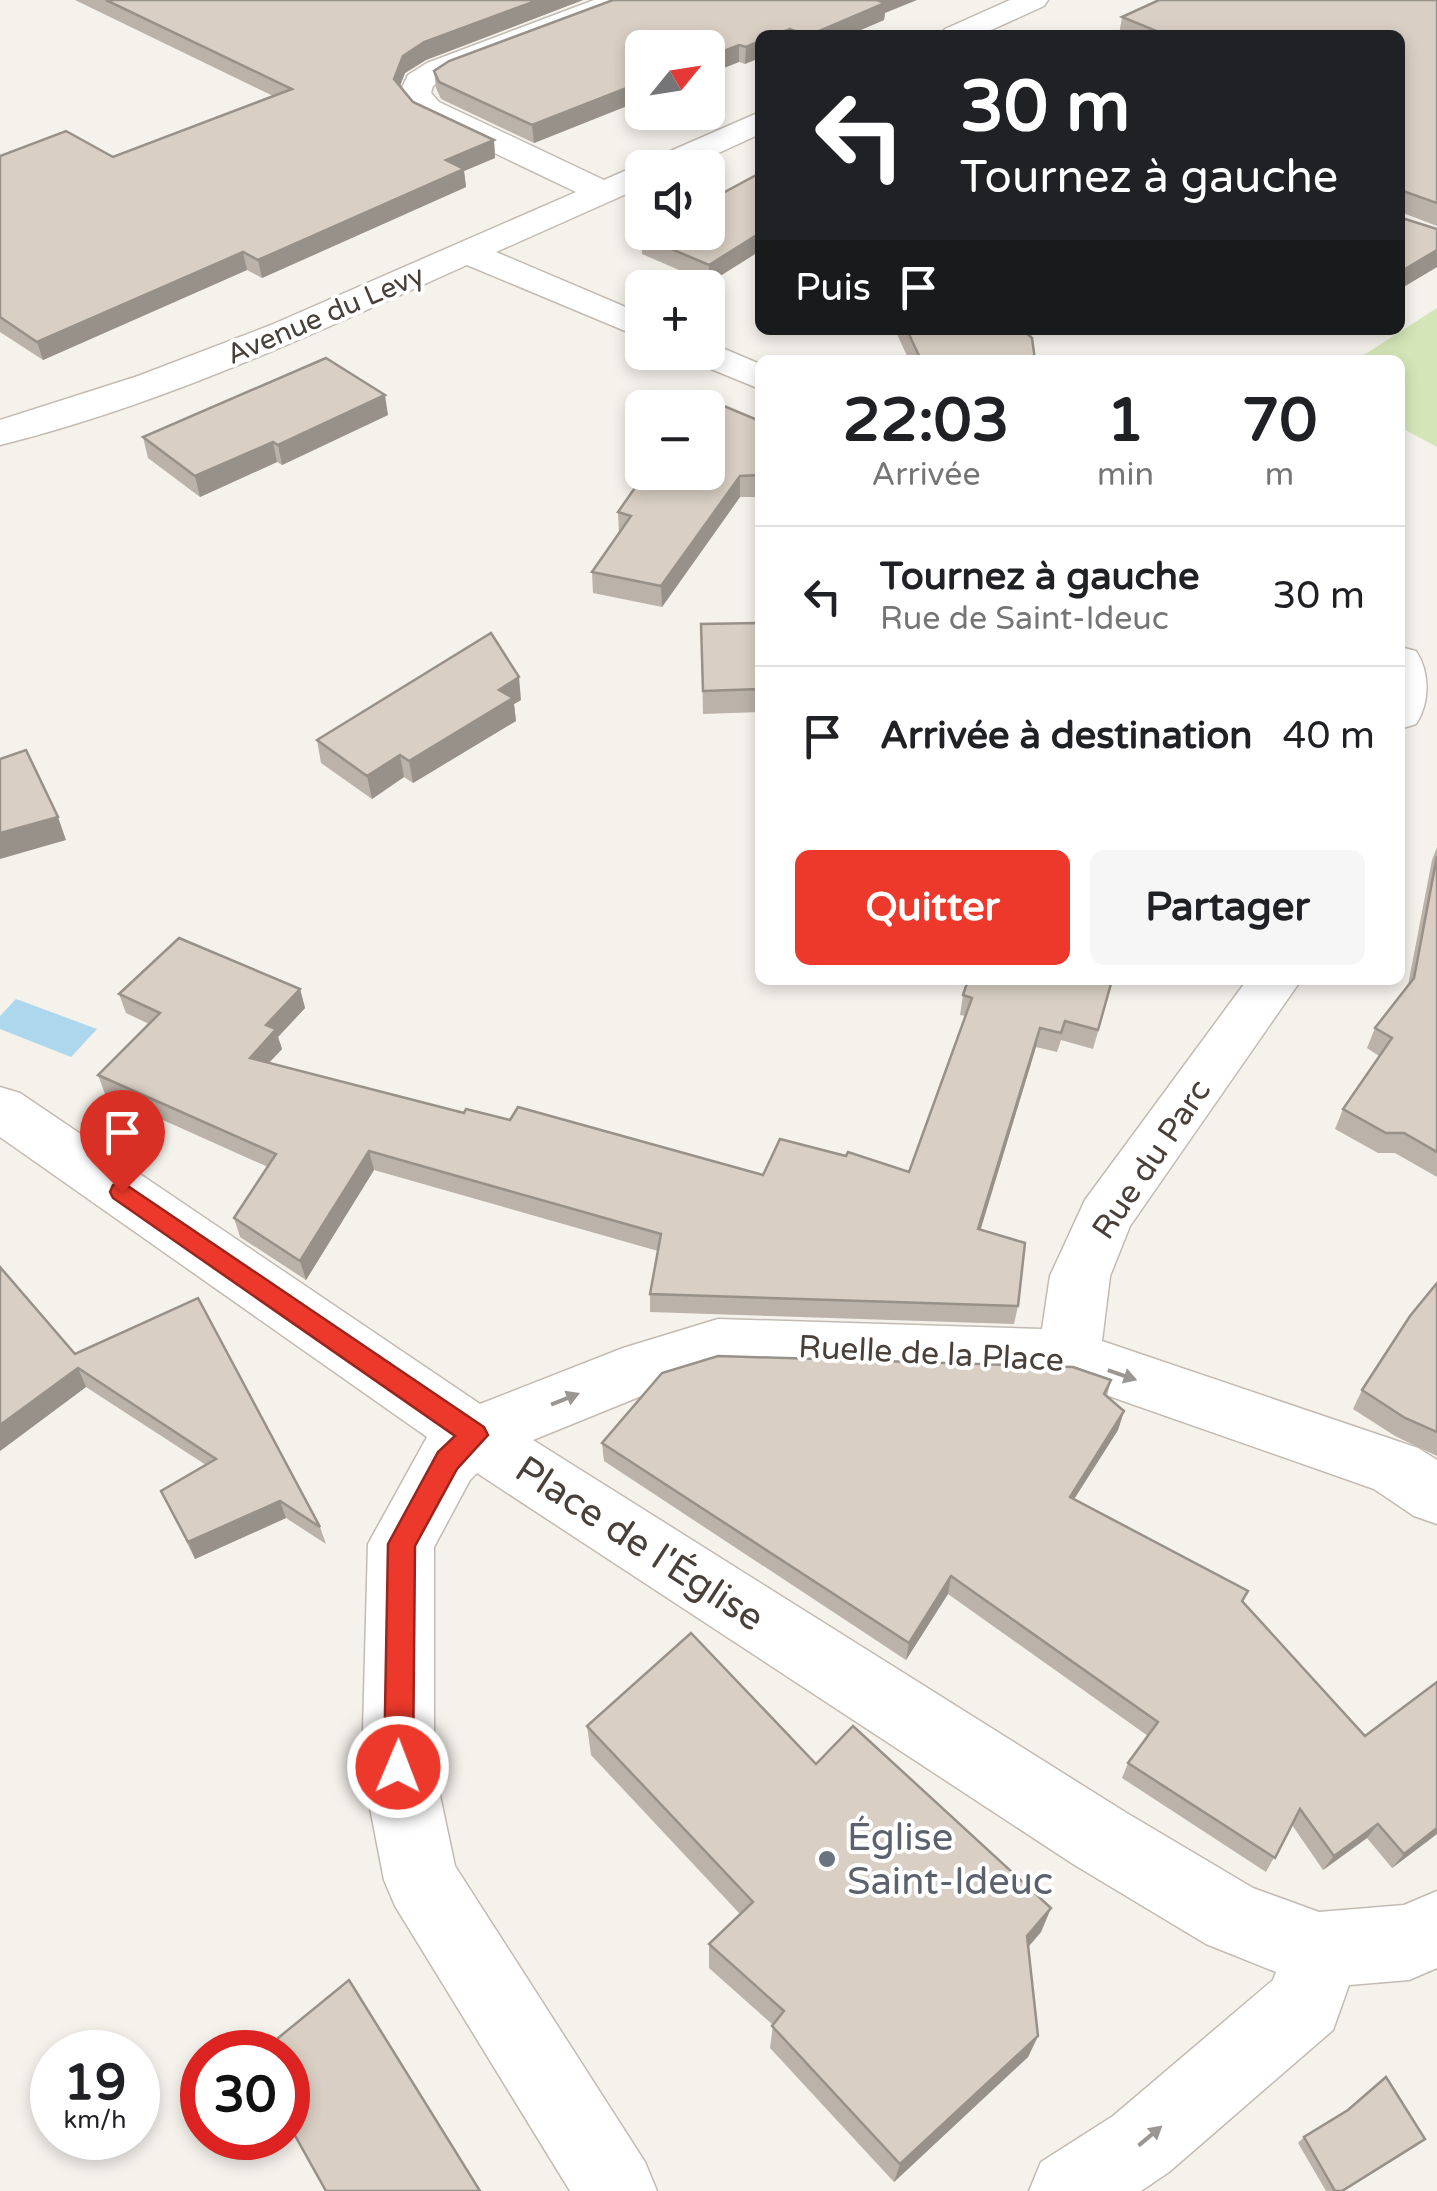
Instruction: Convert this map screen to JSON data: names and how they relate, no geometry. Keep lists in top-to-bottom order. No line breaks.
{"streets":{"street":["Avenue du Levy","Rue du Parc","Ruelle de la Place","Place de l'Église"]},"crossings":[["Rue du Parc","Ruelle de la Place"],["Ruelle de la Place","Place de l'Église"]],"one_way":["Ruelle de la Place"],"places":["Église Saint-Ideuc"],"north":"top right","page":{"map_buttons":["+","−"],"turn":["30 m","Tournez à gauche"],"then":"Puis","eta":["22:03","Arrivée","1","min","70","m"],"list":[{"name":"Tournez à gauche","note":"Rue de Saint-Ideuc","value":"30 m"},{"name":"Arrivée à destination","value":"40 m"}],"buttons":["Quitter","Partager"],"speed":"19 km/h","limit":"30"}}
